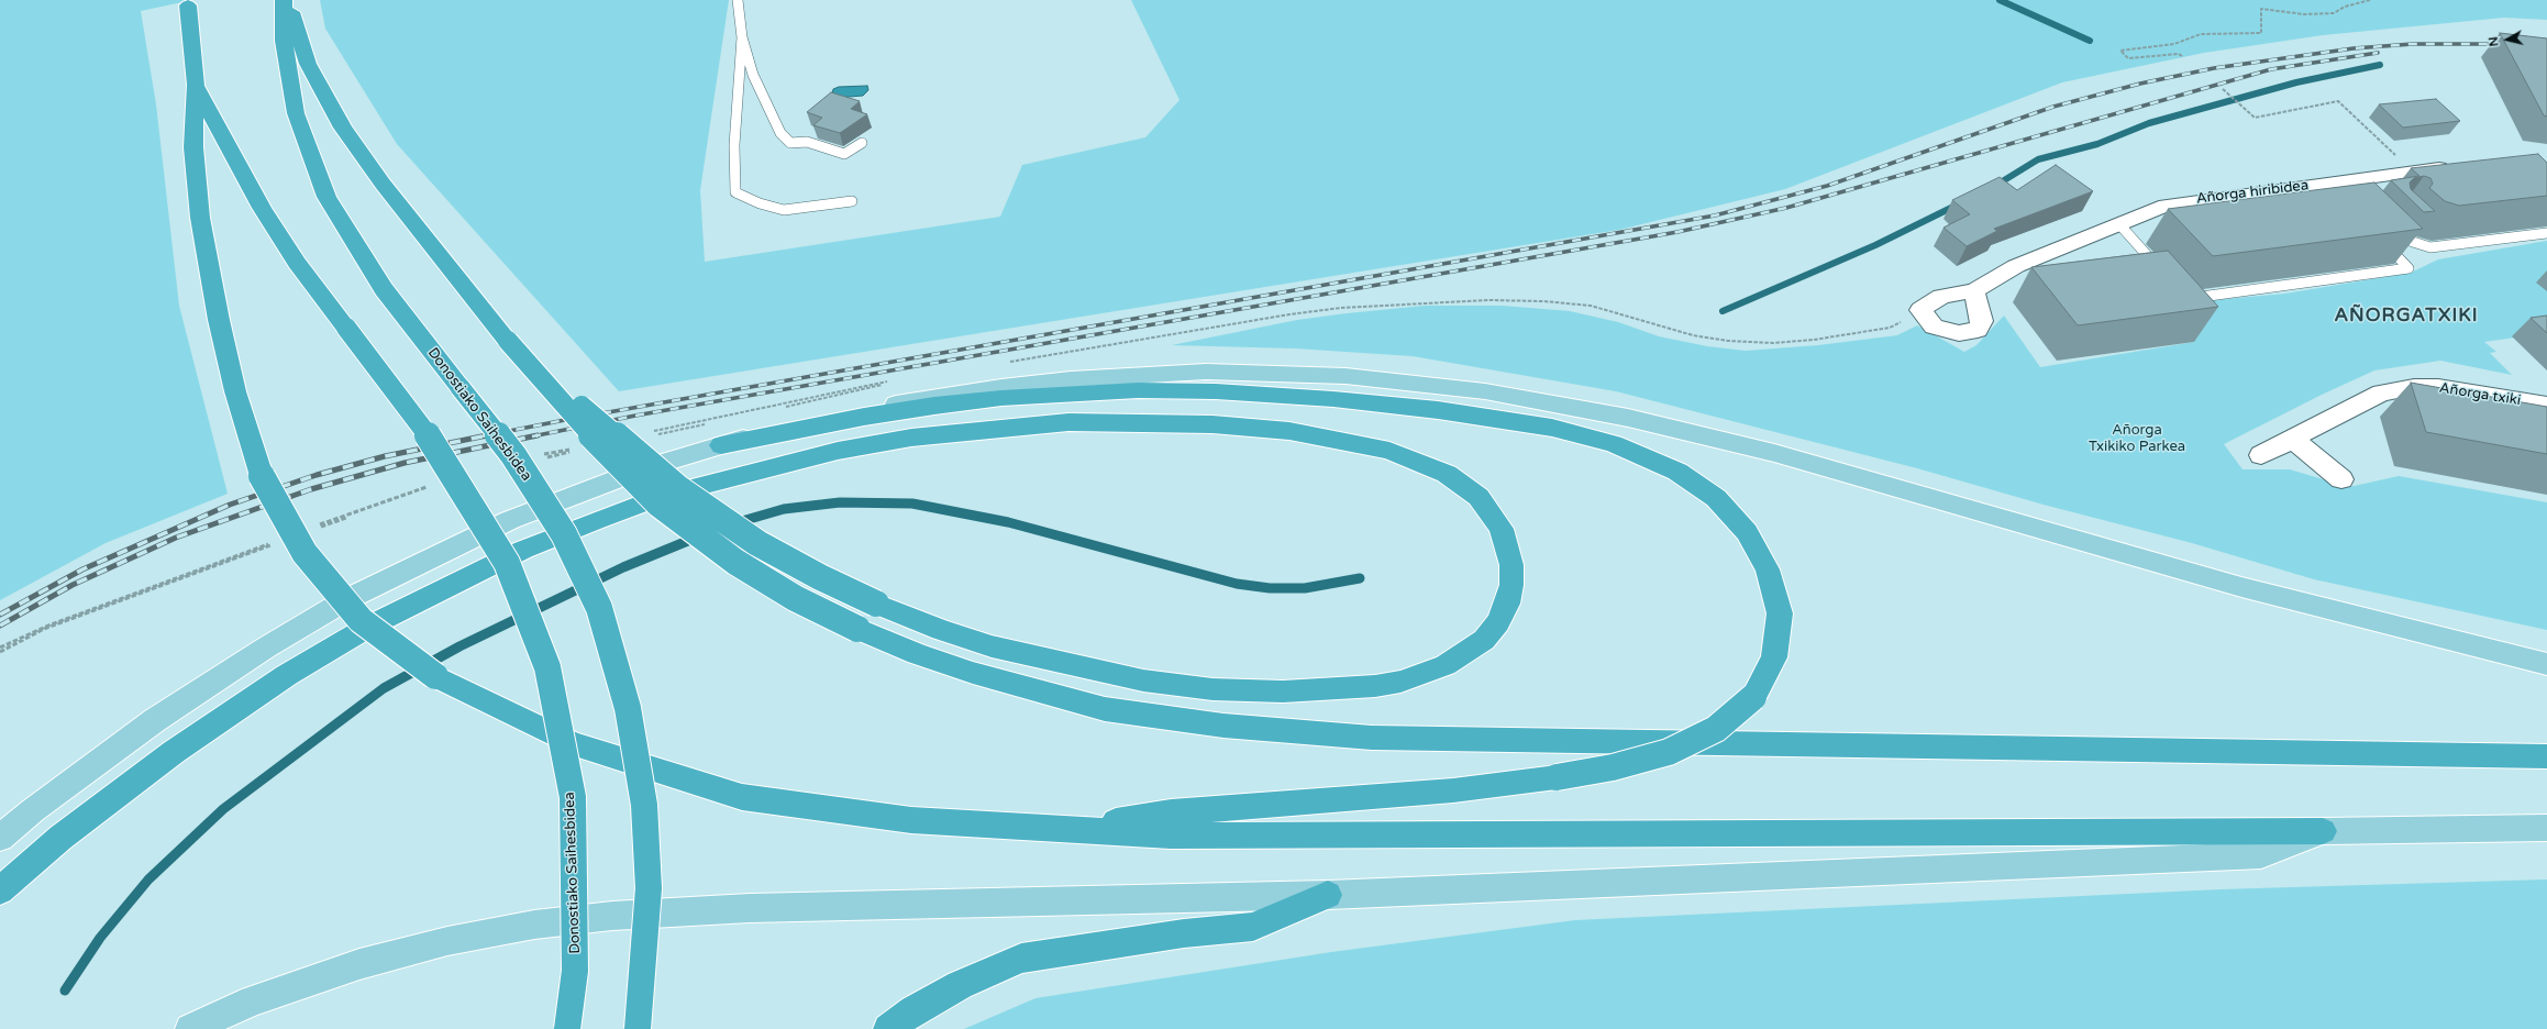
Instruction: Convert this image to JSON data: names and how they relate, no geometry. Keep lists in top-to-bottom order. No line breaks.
{"streets":{"highway":["Donostiako Saihesbidea"],"street":["Añorga hiribidea","Añorga txiki"]},"districts":["AÑORGATXIKI"],"parks":["Añorga Txikiko Parkea"],"north":"left"}
